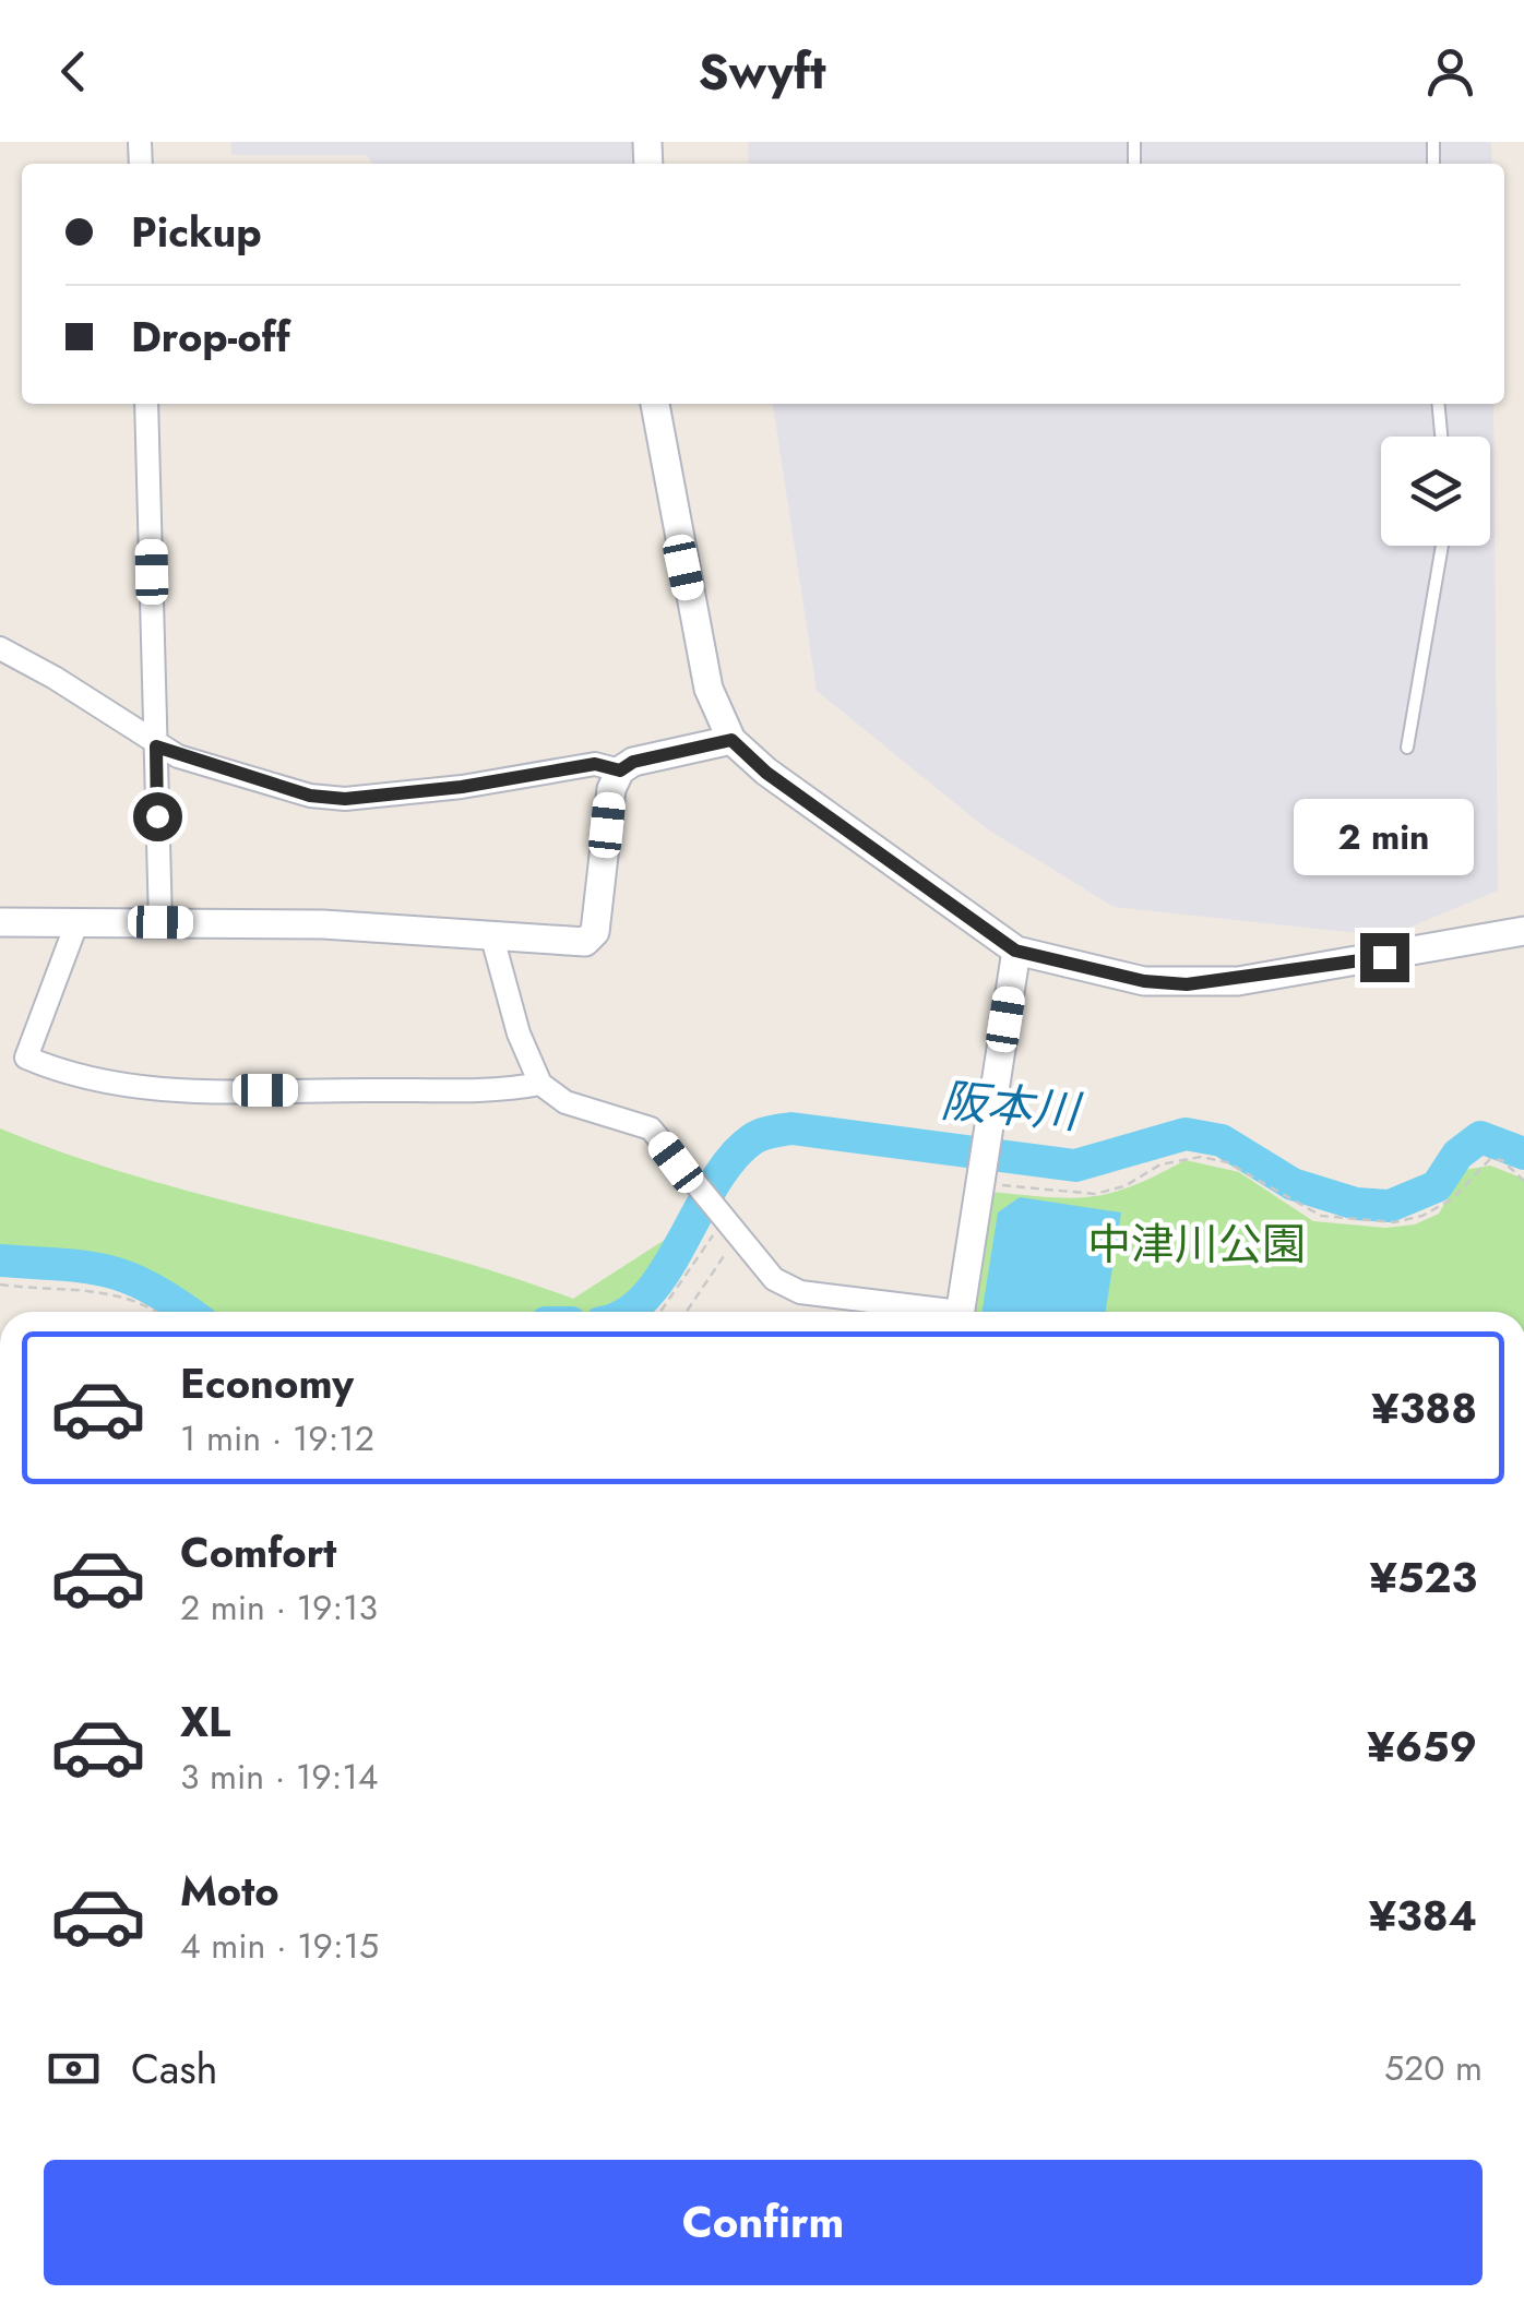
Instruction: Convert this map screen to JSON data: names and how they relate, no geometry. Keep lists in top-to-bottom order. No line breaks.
{"water":["阪本川"],"parks":["中津川公園"],"page":{"header":"Swyft","banner":["Pickup","Drop-off"],"bubble":"2 min","list":[{"name":"Economy","note":"1 min · 19:12","value":"¥388"},{"name":"Comfort","note":"2 min · 19:13","value":"¥523"},{"name":"XL","note":"3 min · 19:14","value":"¥659"},{"name":"Moto","note":"4 min · 19:15","value":"¥384"}],"pay":["Cash","520 m"],"buttons":"Confirm"}}
